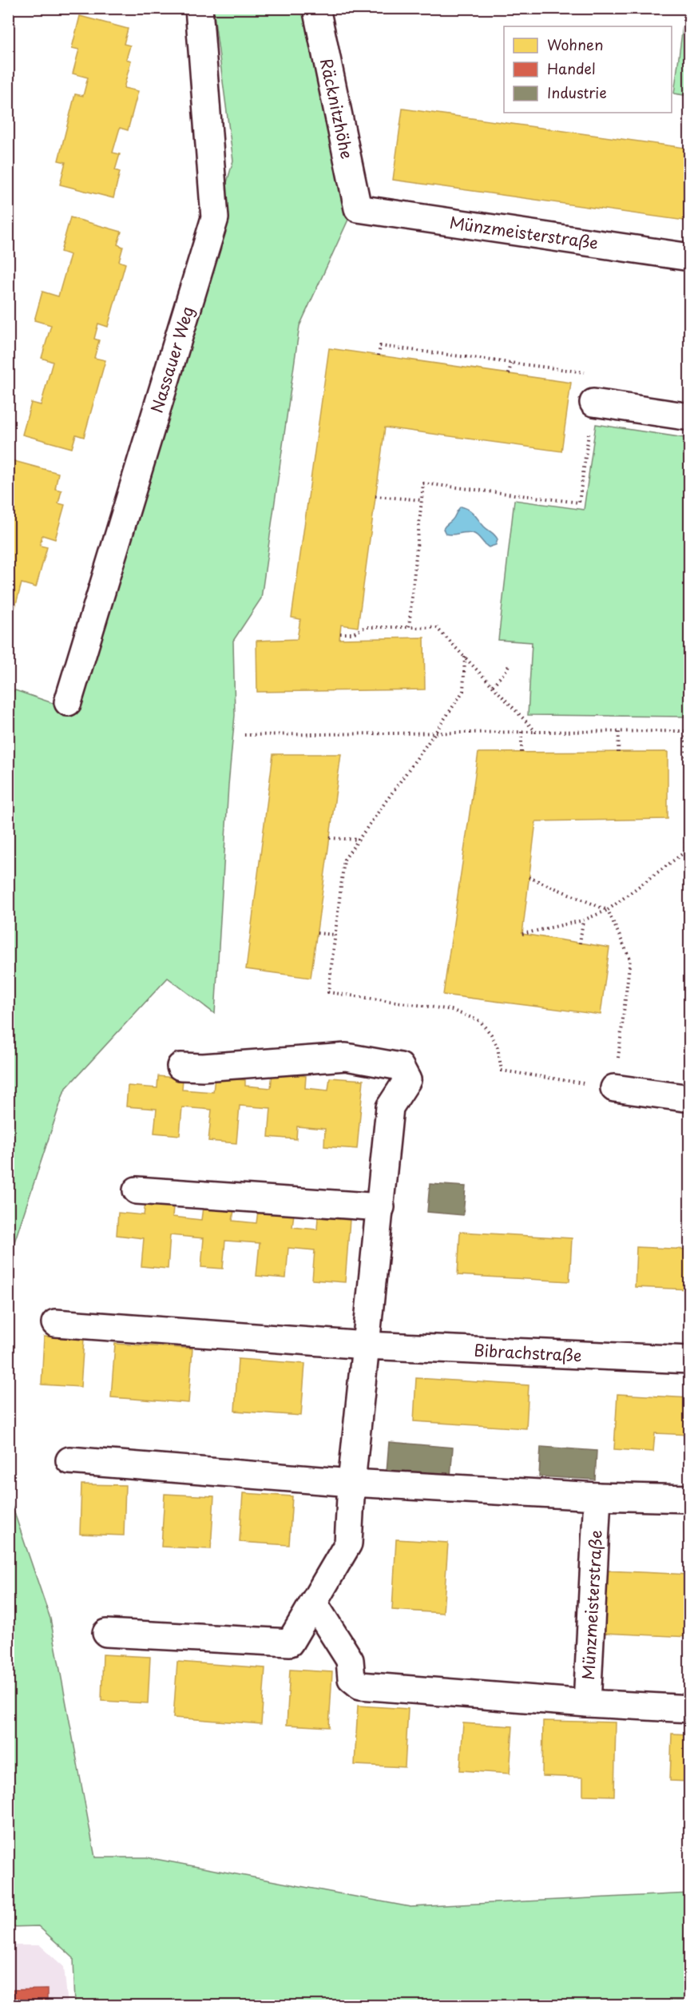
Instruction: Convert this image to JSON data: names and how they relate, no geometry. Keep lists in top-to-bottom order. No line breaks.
{"streets":{"street":["Räcknitzhöhe","Münzmeisterstraße","Nassauer Weg","Bibrachstraße"]},"crossings":[["Räcknitzhöhe","Münzmeisterstraße"]],"legend":["Wohnen","Handel","Industrie"]}
